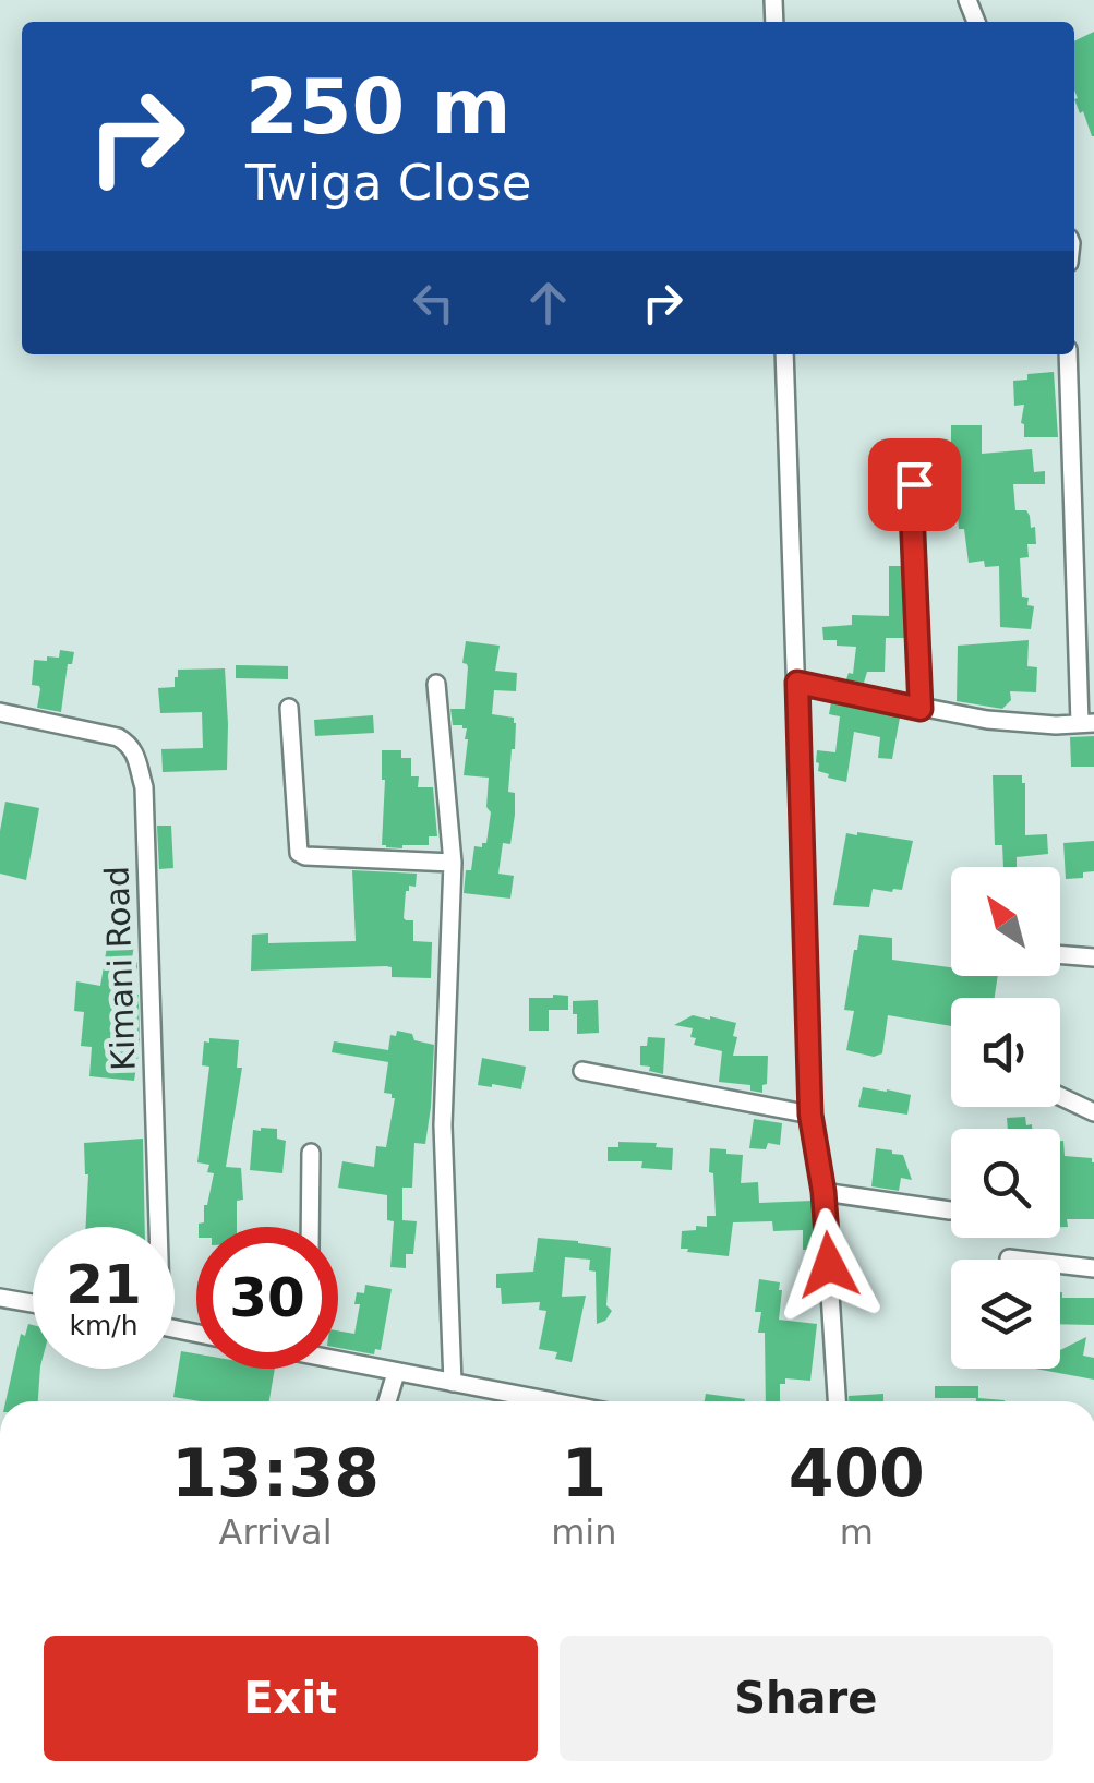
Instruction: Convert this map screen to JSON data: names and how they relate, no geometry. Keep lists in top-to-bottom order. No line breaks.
{"streets":{"street":["Kimani Road"]},"north":"top left","page":{"turn":["250 m","Twiga Close"],"speed":"21 km/h","limit":"30","eta":["13:38","Arrival","1","min","400","m"],"buttons":["Exit","Share"]}}
